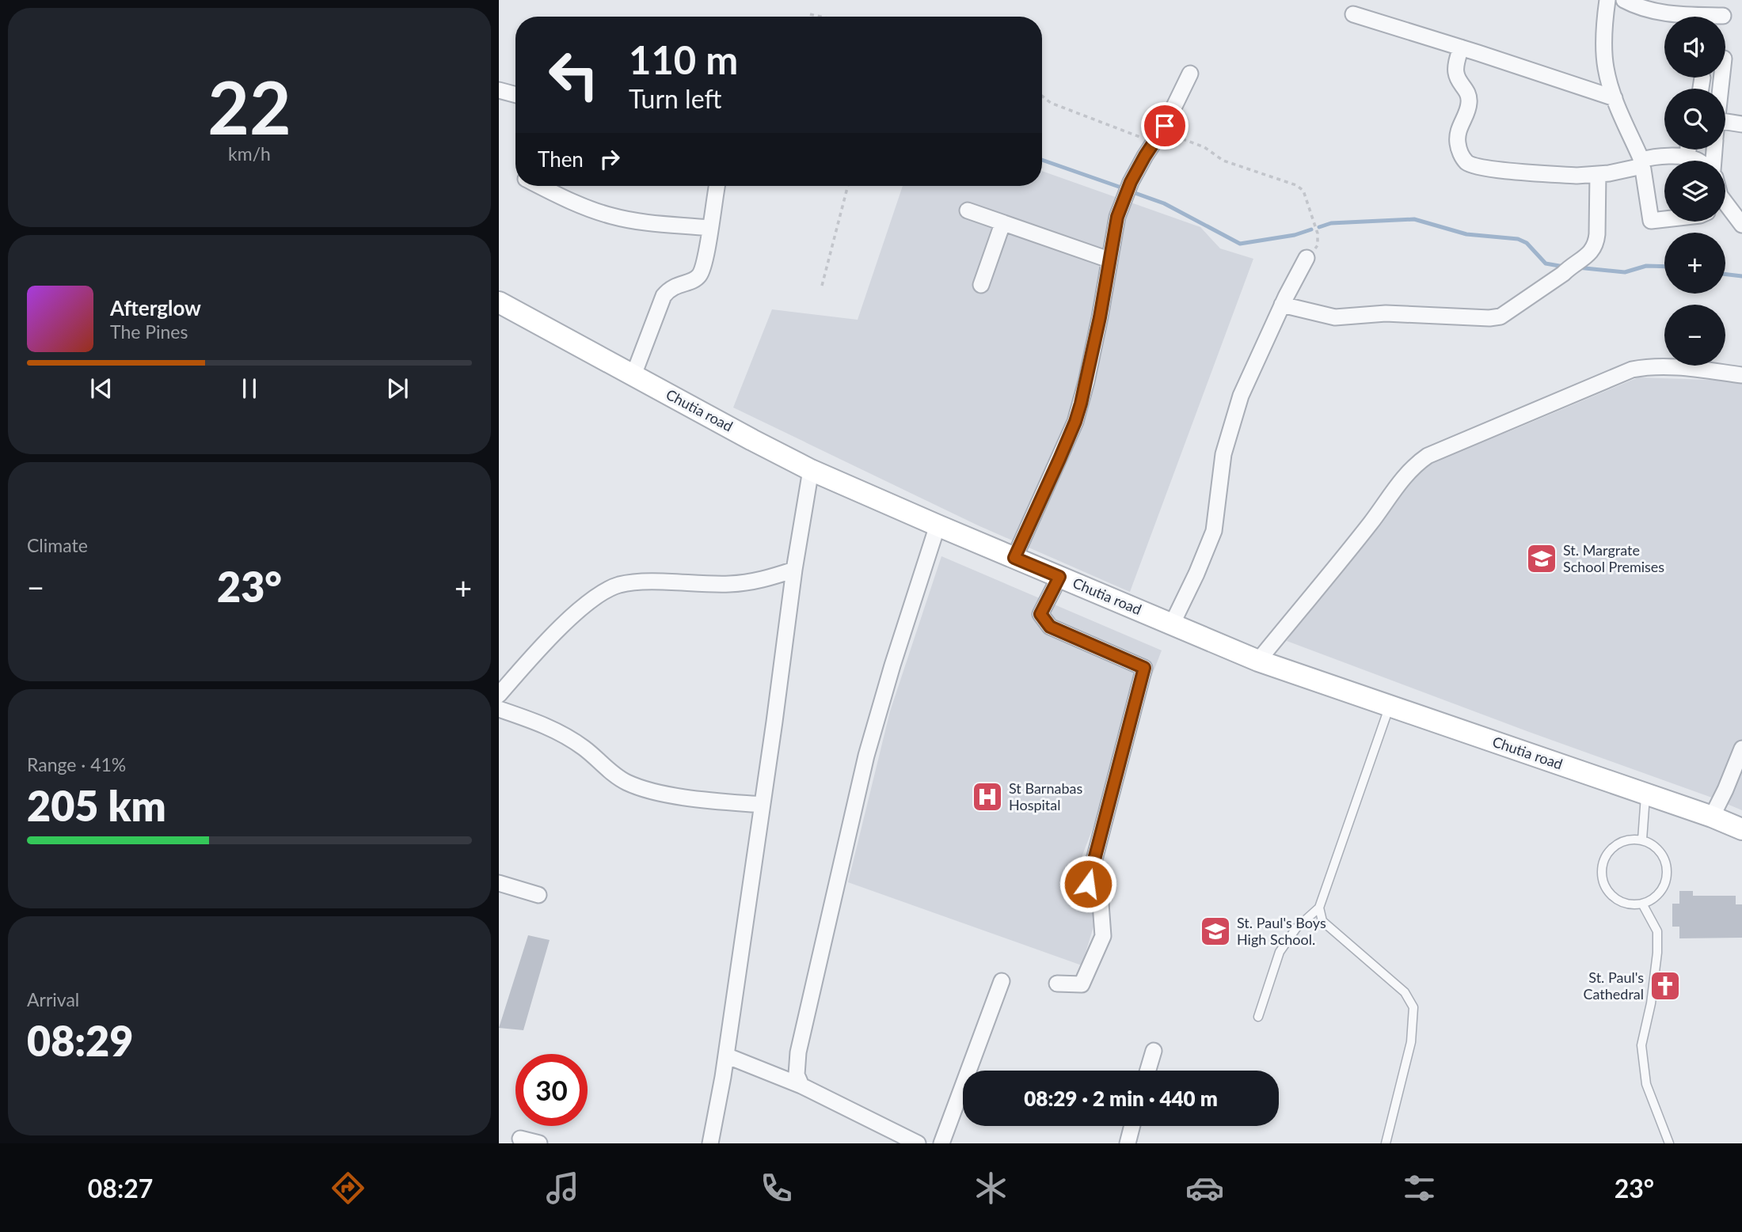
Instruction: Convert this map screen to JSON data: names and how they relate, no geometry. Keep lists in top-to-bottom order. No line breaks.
{"streets":{"street":["Chutia road"]},"places":{"school or university":["St. Margrate School Premises","St. Paul's Boys High School."],"hospital":["St Barnabas Hospital"],"church":["St. Paul's Cathedral"]},"page":{"tile":[["22","km/h"],"Climate",["Range · 41%","205 km"],["Arrival","08:29"]],"map_buttons":["+","−"],"turn":["110 m","Turn left"],"then":"Then","song":["Afterglow","The Pines"],"heat":["−","23°","+"],"limit":"30","trip":"08:29 · 2 min · 440 m","tabs":["08:27","23°"]}}
